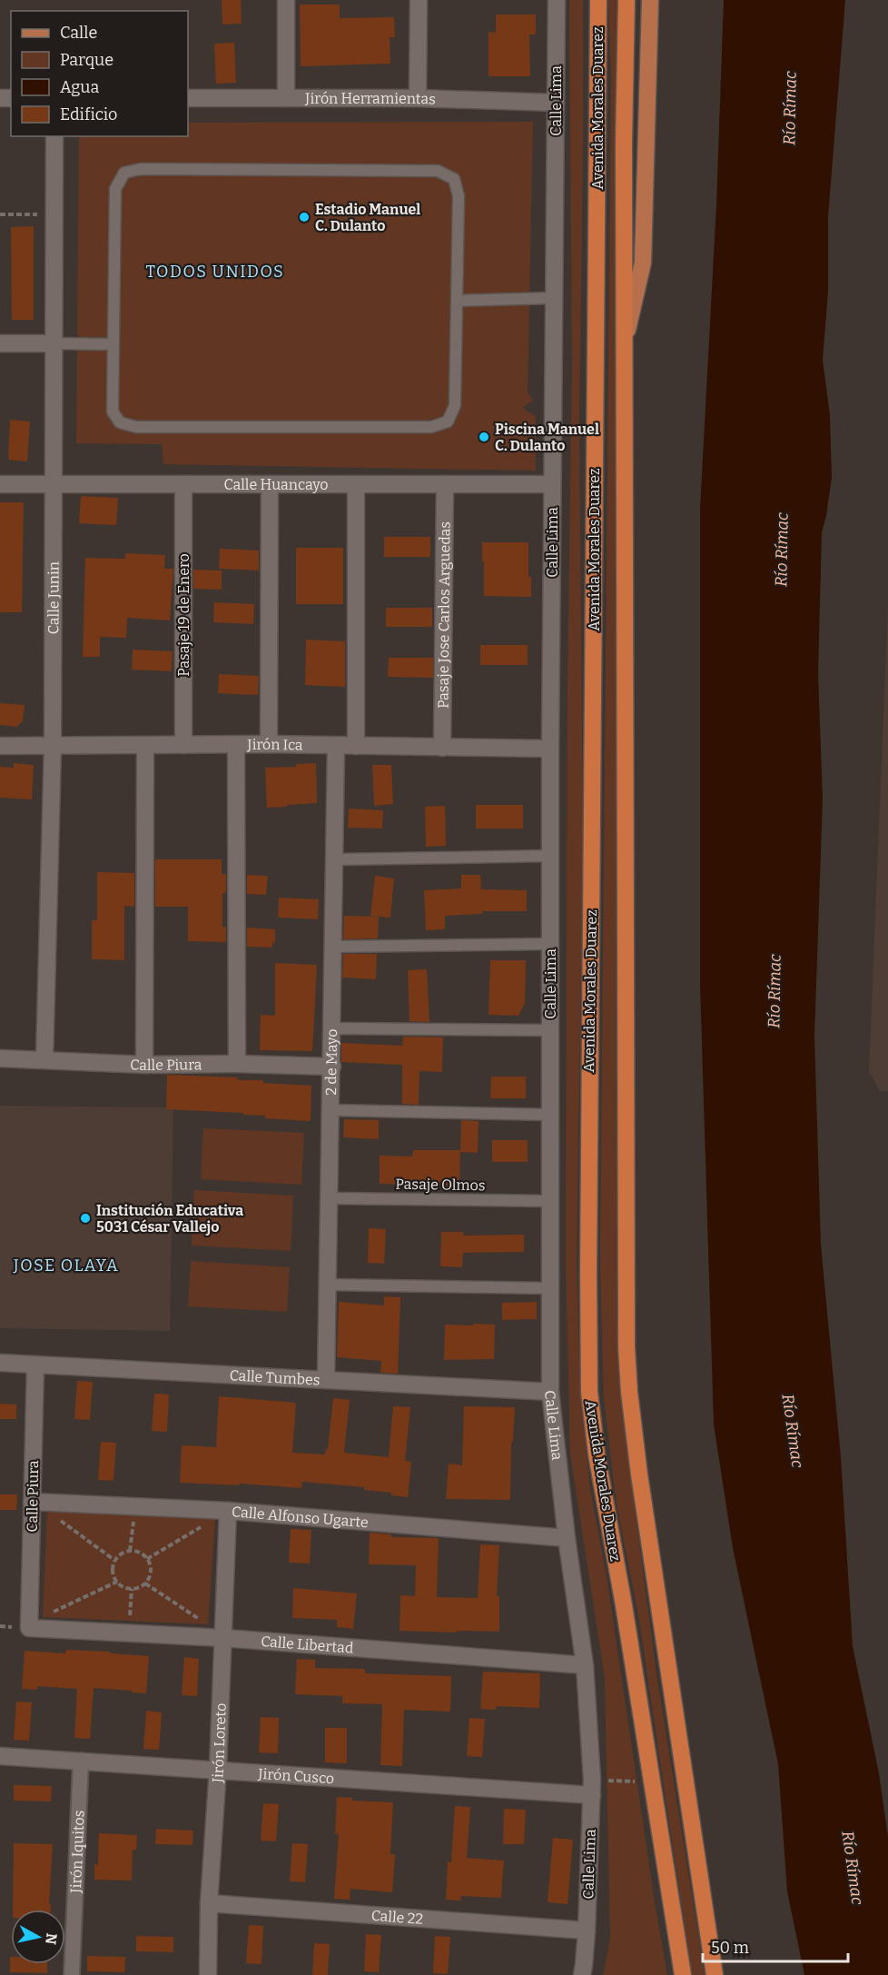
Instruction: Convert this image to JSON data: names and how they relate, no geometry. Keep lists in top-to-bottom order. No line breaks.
{"streets":{"highway":["Avenida Morales Duarez"],"street":["Jirón Herramientas","Calle Lima","Calle Huancayo","Calle Junin","Pasaje 19 de Enero","Pasaje Jose Carlos Arguedas","Jirón Ica","2 de Mayo","Calle Piura","Calle Tumbes","Calle Alfonso Ugarte","Calle Libertad","Jirón Loreto","Jirón Cusco","Jirón Iquitos","Calle 22"],"lane":["Pasaje Olmos"]},"crossings":[["Jirón Herramientas","Calle Lima"],["Calle Lima","Calle Huancayo"],["Calle Lima","Jirón Ica"],["Calle Lima","Pasaje Olmos"],["Calle Lima","Calle Tumbes"],["Calle Lima","Calle Alfonso Ugarte"],["Calle Lima","Calle Libertad"],["Calle Lima","Jirón Cusco"],["Calle Lima","Calle 22"],["Calle Huancayo","Calle Junin"],["Calle Huancayo","Pasaje 19 de Enero"],["Calle Huancayo","Pasaje Jose Carlos Arguedas"],["Calle Junin","Jirón Ica"],["Calle Junin","Calle Piura"],["Pasaje 19 de Enero","Jirón Ica"],["Pasaje Jose Carlos Arguedas","Jirón Ica"],["Jirón Ica","2 de Mayo"],["2 de Mayo","Calle Piura"],["2 de Mayo","Pasaje Olmos"],["2 de Mayo","Calle Tumbes"],["Calle Piura","Calle Tumbes"],["Calle Piura","Calle Alfonso Ugarte"],["Calle Piura","Calle Libertad"],["Calle Alfonso Ugarte","Jirón Loreto"],["Calle Libertad","Jirón Loreto"],["Jirón Loreto","Jirón Cusco"],["Jirón Loreto","Calle 22"],["Jirón Cusco","Jirón Iquitos"]],"districts":["TODOS UNIDOS","JOSE OLAYA"],"water":["Río Rímac"],"places":["Estadio Manuel C. Dulanto","Piscina Manuel C. Dulanto","Institución Educativa 5031 César Vallejo"],"legend":["Calle","Parque","Agua","Edificio"],"scale_bar":"50 m","north":"right"}
